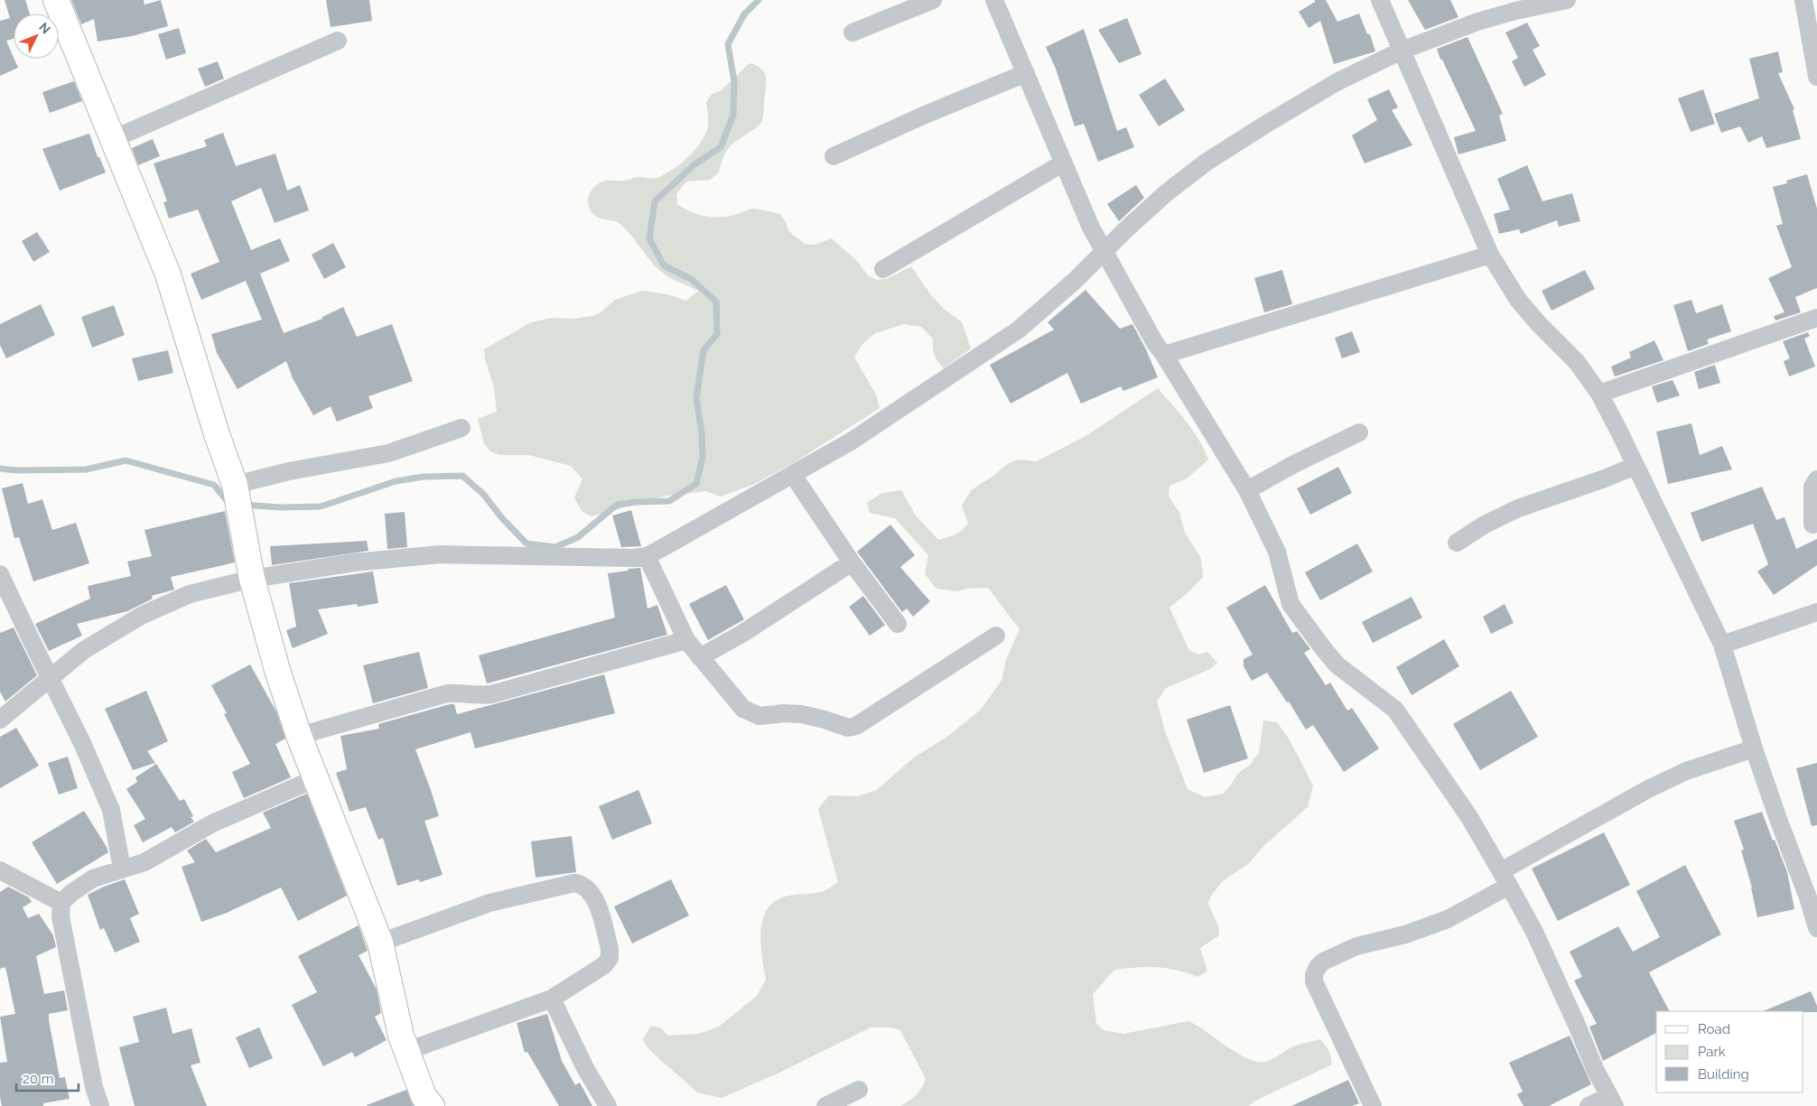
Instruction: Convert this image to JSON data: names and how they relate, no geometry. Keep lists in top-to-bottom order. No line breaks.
{"legend":["Road","Park","Building"],"scale_bar":"20 m","north":"top right"}
